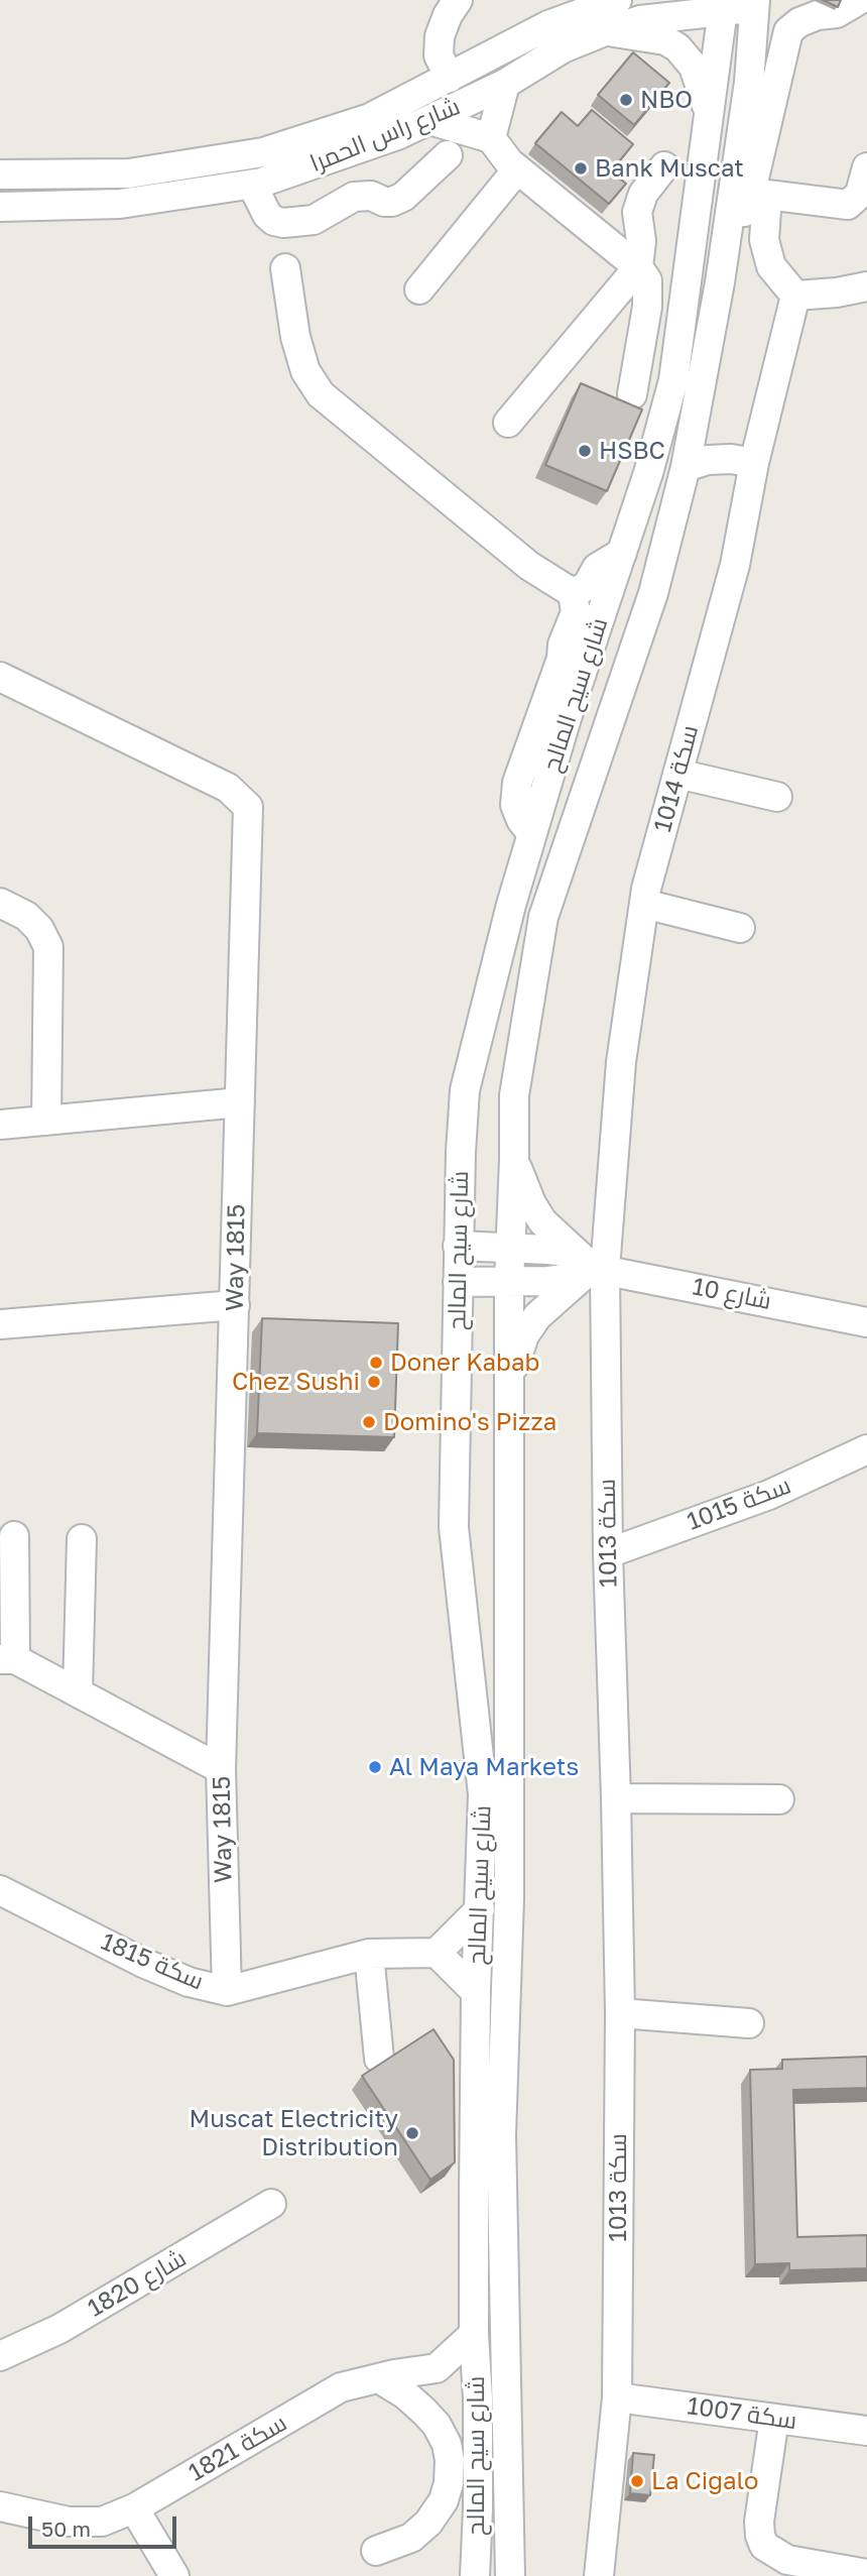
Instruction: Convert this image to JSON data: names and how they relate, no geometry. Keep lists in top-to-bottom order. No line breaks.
{"streets":{"street":["شارع راس الحمرا","شارع سيح المالح","سكة 1014","Way 1815","شارع 10","سكة 1015","سكة 1013","سكة 1815","1820 شارع","سكة 1007","سكة 1821"]},"crossings":[["شارع راس الحمرا","شارع سيح المالح"],["شارع سيح المالح","شارع 10"],["سكة 1014","شارع 10"],["سكة 1014","سكة 1013"],["Way 1815","سكة 1815"],["شارع 10","سكة 1013"],["سكة 1015","سكة 1013"],["سكة 1013","سكة 1007"]],"places":["NBO","Bank Muscat","HSBC","Doner Kabab","Chez Sushi","Domino's Pizza","Al Maya Markets","Muscat Electricity Distribution","La Cigalo"],"scale_bar":"50 m"}
